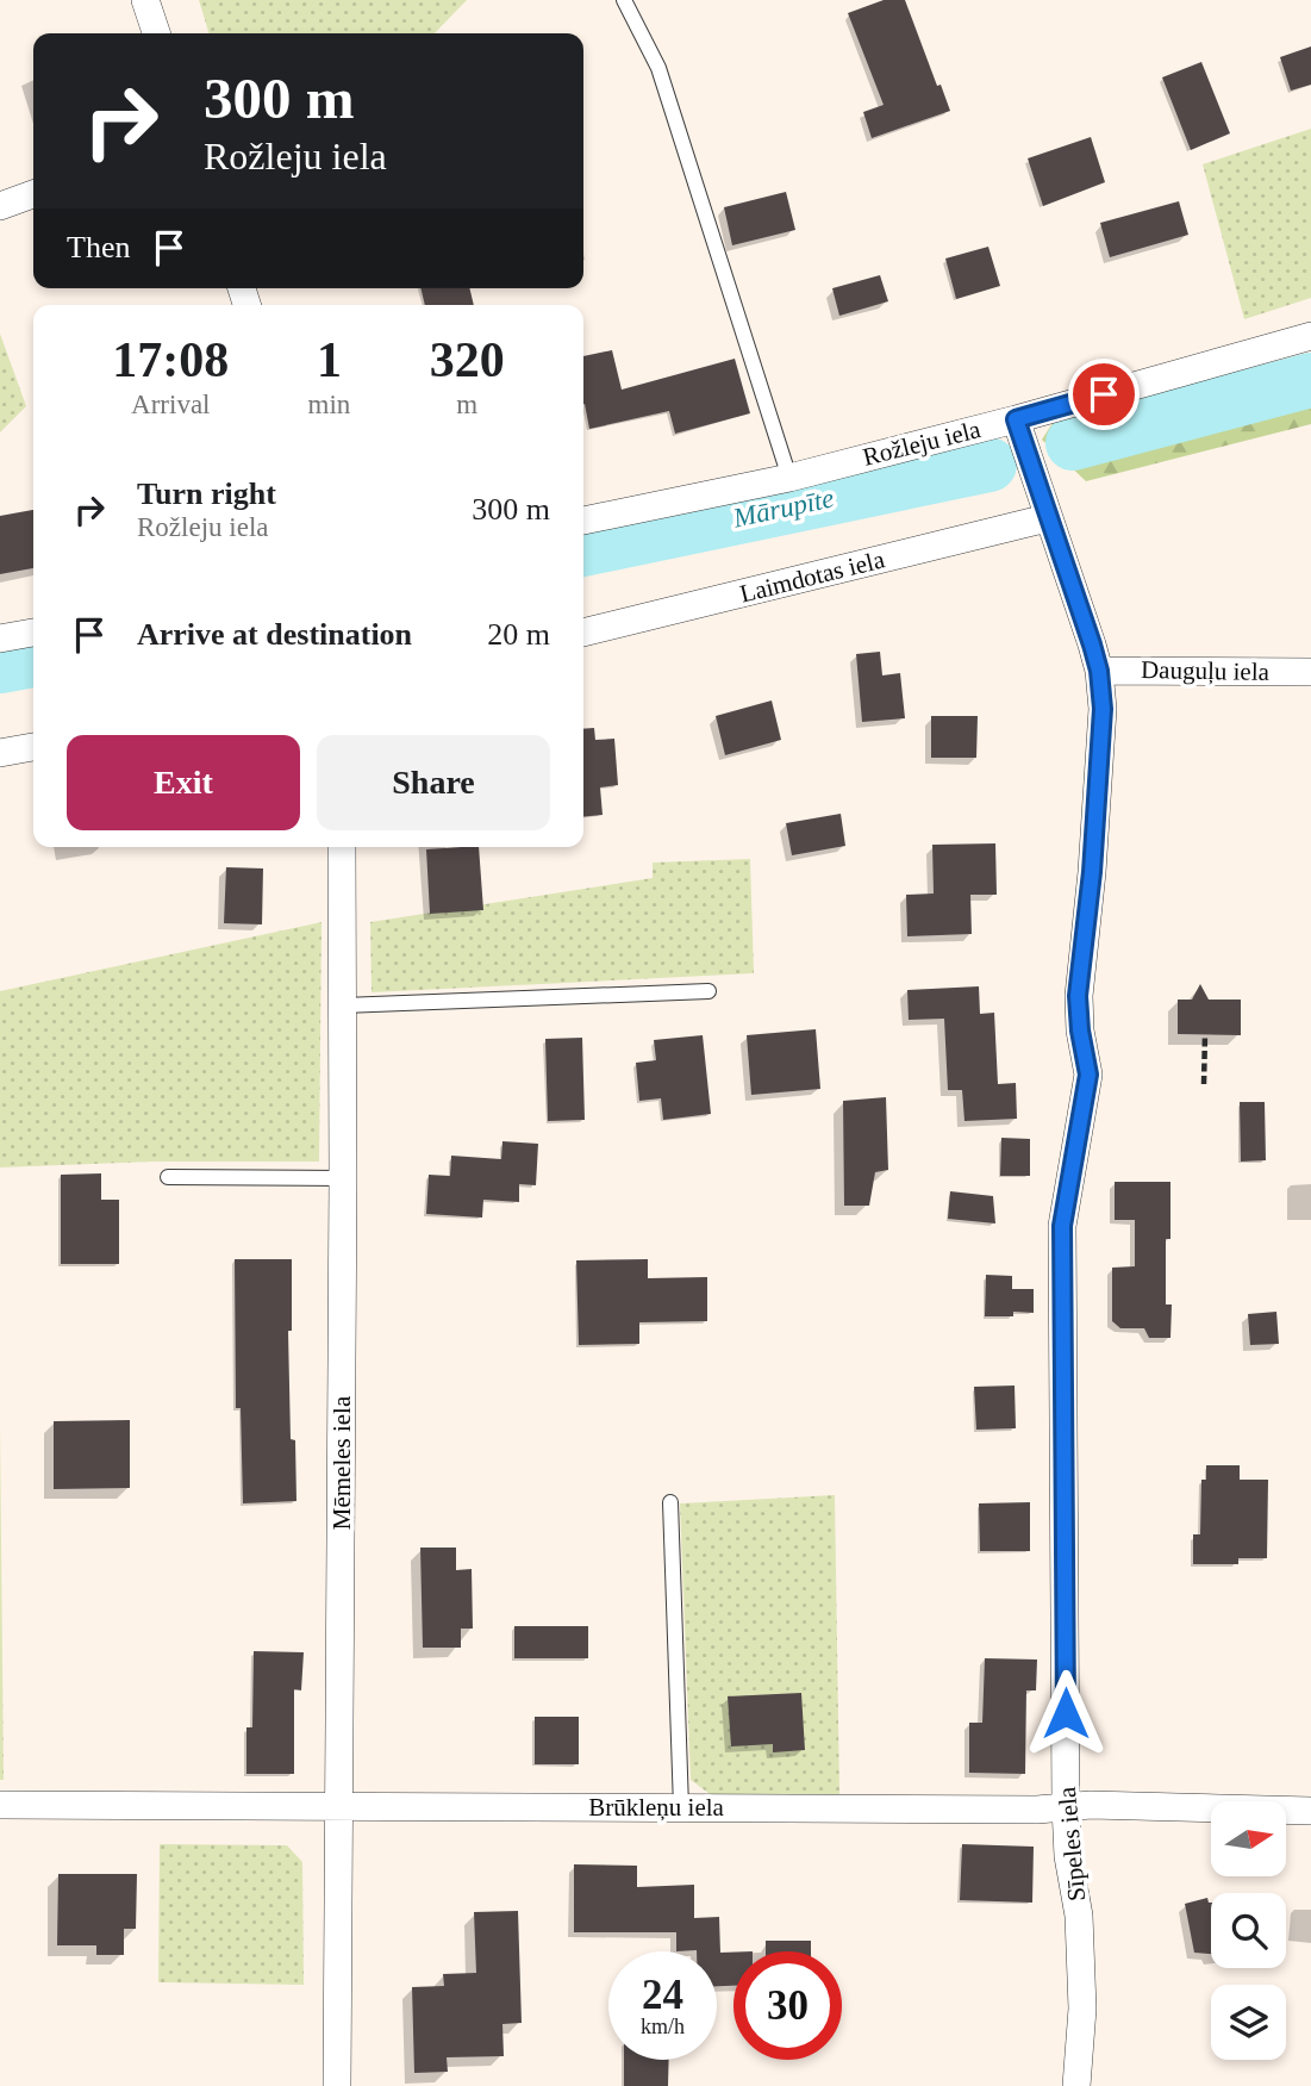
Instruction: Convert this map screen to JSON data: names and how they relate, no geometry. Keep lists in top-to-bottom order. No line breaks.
{"streets":{"street":["Rožleju iela","Laimdotas iela","Dauguļu iela","Mēmeles iela","Brūkleņu iela","Sīpeles iela"]},"crossings":[["Rožleju iela","Sīpeles iela"],["Laimdotas iela","Sīpeles iela"],["Dauguļu iela","Sīpeles iela"],["Mēmeles iela","Brūkleņu iela"],["Brūkleņu iela","Sīpeles iela"]],"water":["Mārupīte"],"north":"right","page":{"turn":["300 m","Rožleju iela"],"then":"Then","eta":["17:08","Arrival","1","min","320","m"],"list":[{"name":"Turn right","note":"Rožleju iela","value":"300 m"},{"name":"Arrive at destination","value":"20 m"}],"buttons":["Exit","Share"],"speed":"24 km/h","limit":"30"}}
